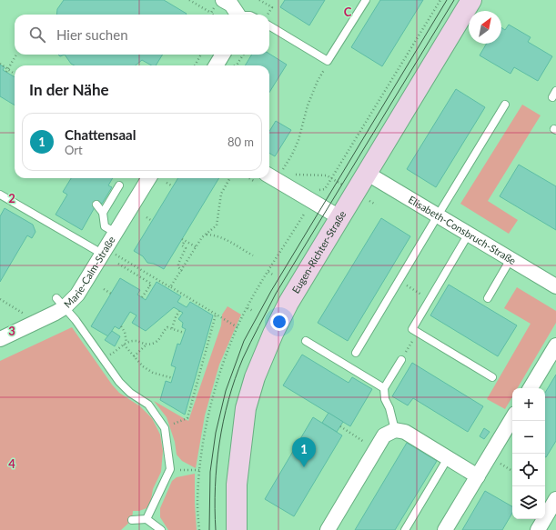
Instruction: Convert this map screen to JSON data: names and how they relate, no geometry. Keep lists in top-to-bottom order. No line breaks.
{"streets":{"main road":["Eugen-Richter-Straße"],"street":["Elisabeth-Consbruch-Straße","Marie-Calm-Straße"]},"crossings":[["Elisabeth-Consbruch-Straße","Eugen-Richter-Straße"]],"north":"top right","page":{"search":"Hier suchen","heading":"In der Nähe","list":[{"mark":"1","name":"Chattensaal","note":"Ort","value":"80 m"}],"map_buttons":["+","−"],"pins":"1"},"grid":{"columns":["C"],"rows":["2","3","4"]}}
